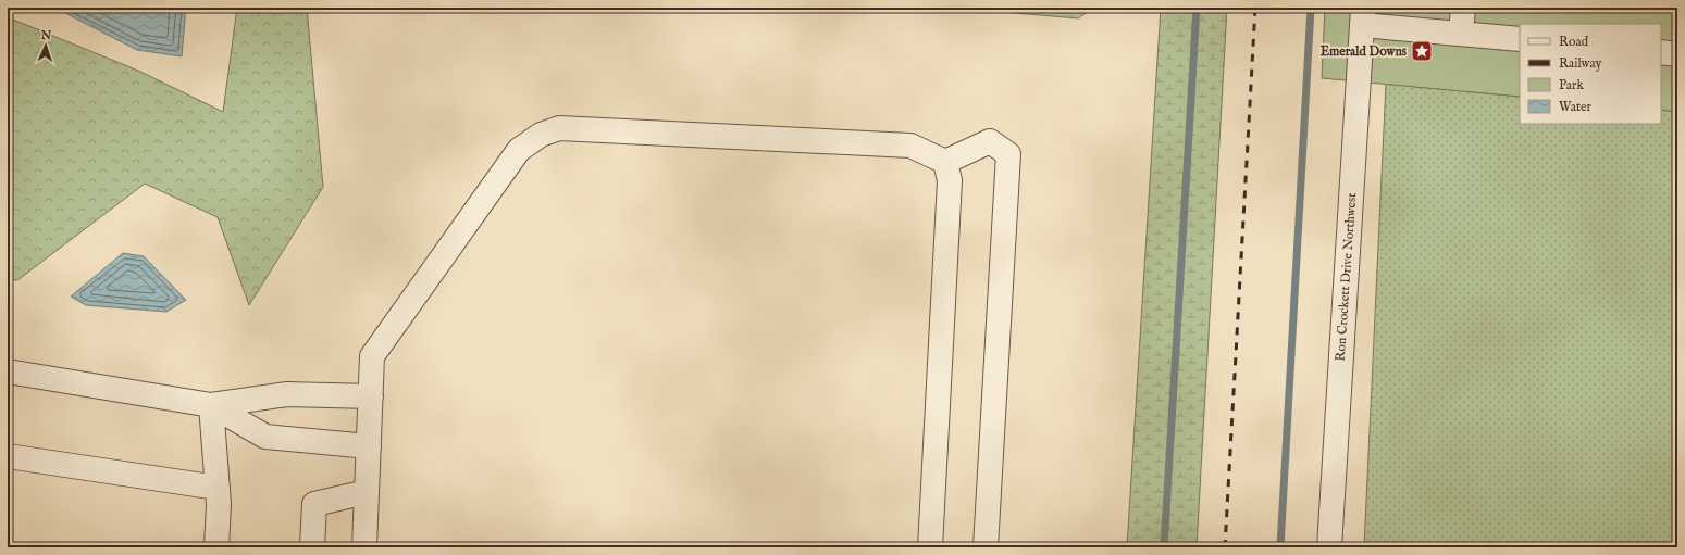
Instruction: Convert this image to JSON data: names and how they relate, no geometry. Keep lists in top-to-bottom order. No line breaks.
{"streets":{"street":["Ron Crockett Drive Northwest"]},"places":{"place":["Emerald Downs"]},"legend":["Road","Railway","Park","Water"],"north":"top"}
